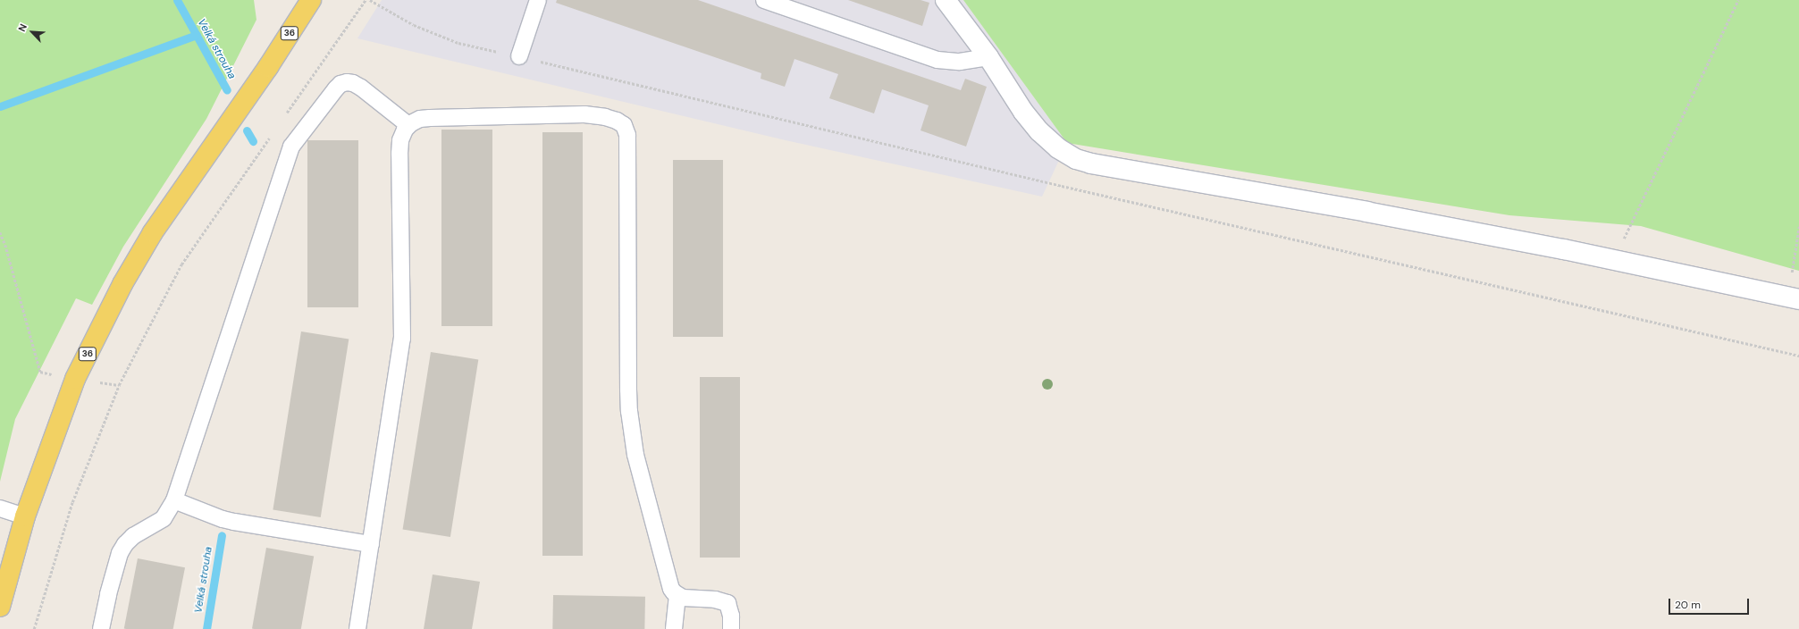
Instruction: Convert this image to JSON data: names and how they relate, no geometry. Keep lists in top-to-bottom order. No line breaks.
{"streets":{"main road":["36"]},"water":["Velká strouha"],"scale_bar":"20 m","north":"top left"}
